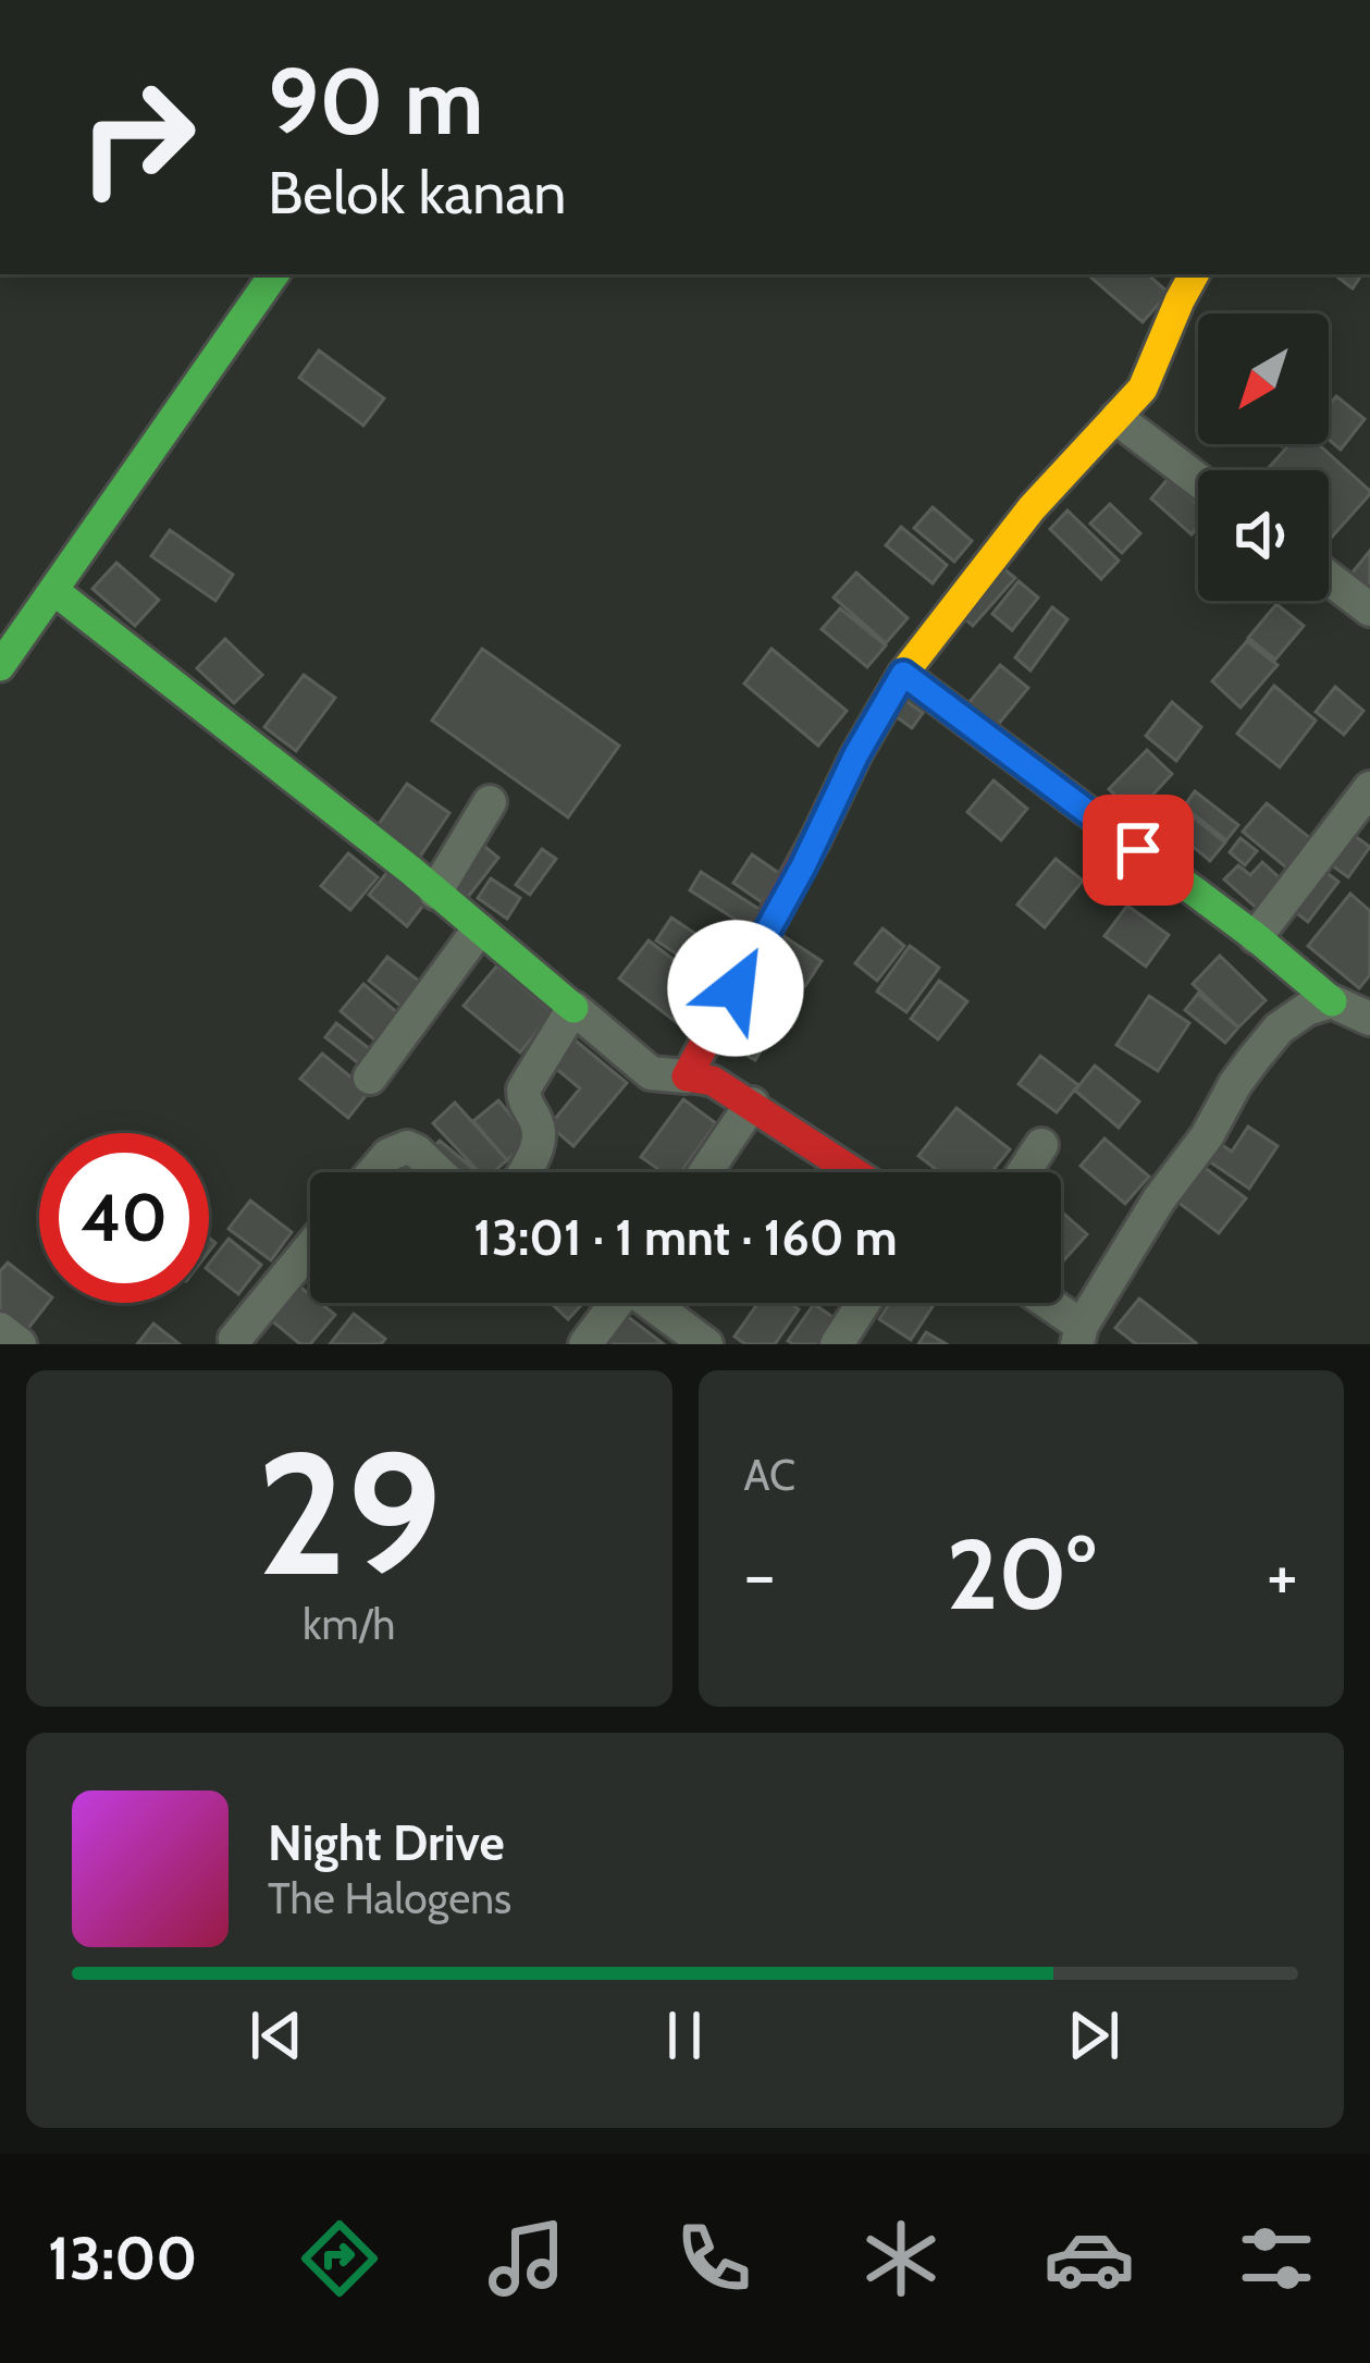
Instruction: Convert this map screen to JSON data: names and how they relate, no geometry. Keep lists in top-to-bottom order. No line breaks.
{"north":"bottom left","page":{"turn":["90 m","Belok kanan"],"limit":"40","trip":"13:01 · 1 mnt · 160 m","tile":[["29","km/h"],"AC"],"heat":["−","20°","+"],"song":["Night Drive","The Halogens"],"tabs":"13:00"}}
